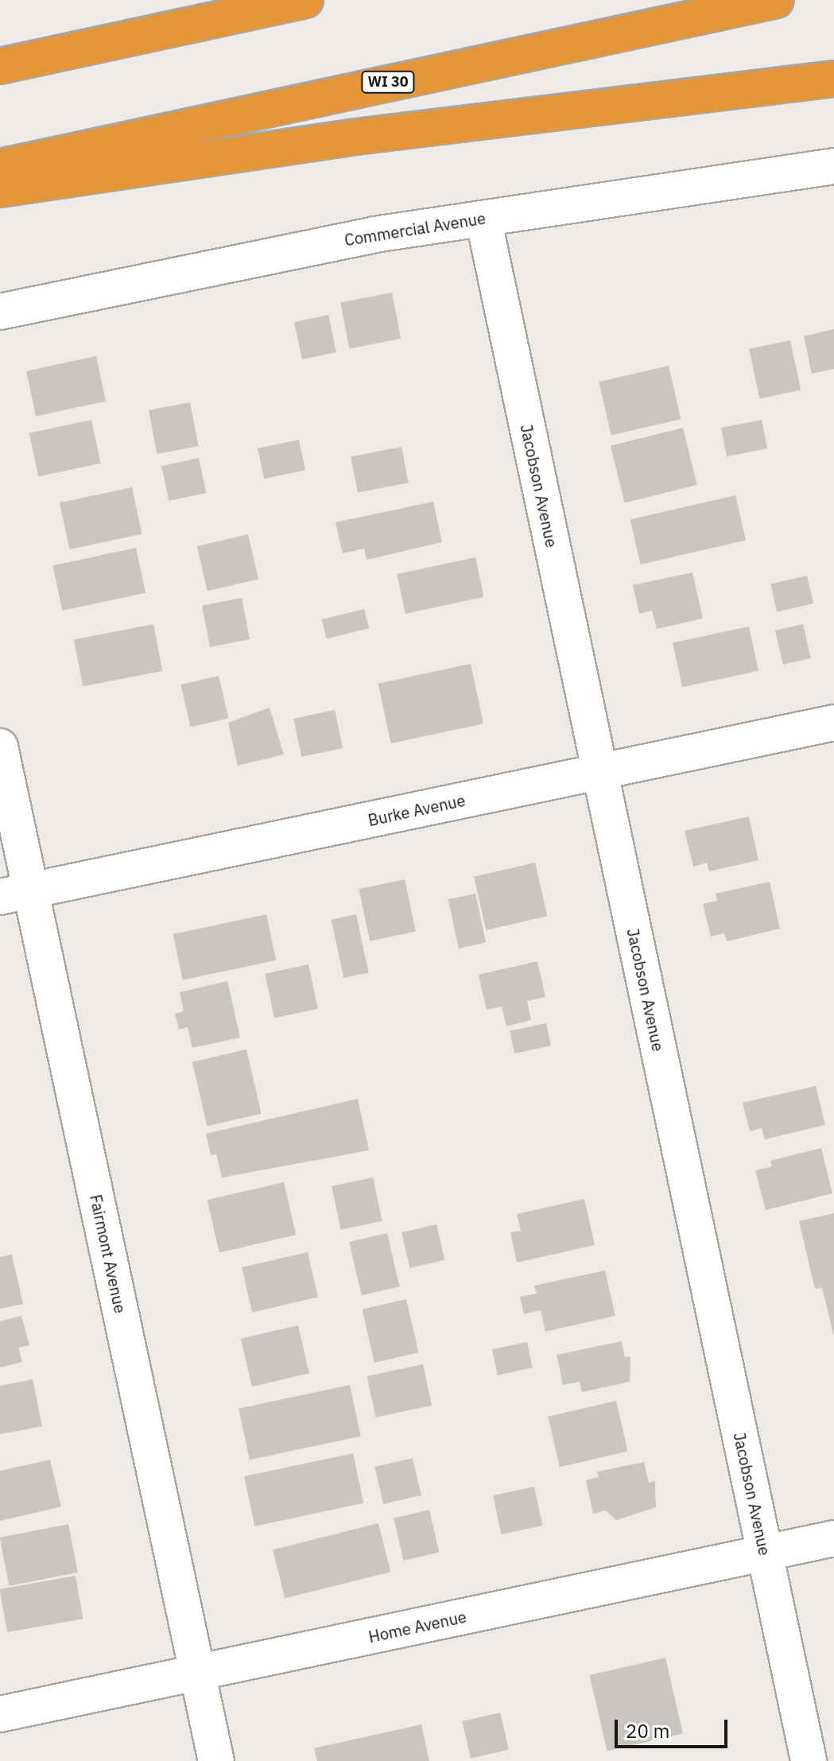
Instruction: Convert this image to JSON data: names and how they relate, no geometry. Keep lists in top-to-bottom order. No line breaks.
{"streets":{"highway":["WI 30"],"street":["Commercial Avenue","Jacobson Avenue","Burke Avenue","Fairmont Avenue","Home Avenue"]},"crossings":[["Commercial Avenue","Jacobson Avenue"],["Jacobson Avenue","Burke Avenue"],["Jacobson Avenue","Home Avenue"],["Burke Avenue","Fairmont Avenue"],["Fairmont Avenue","Home Avenue"]],"scale_bar":"20 m"}
